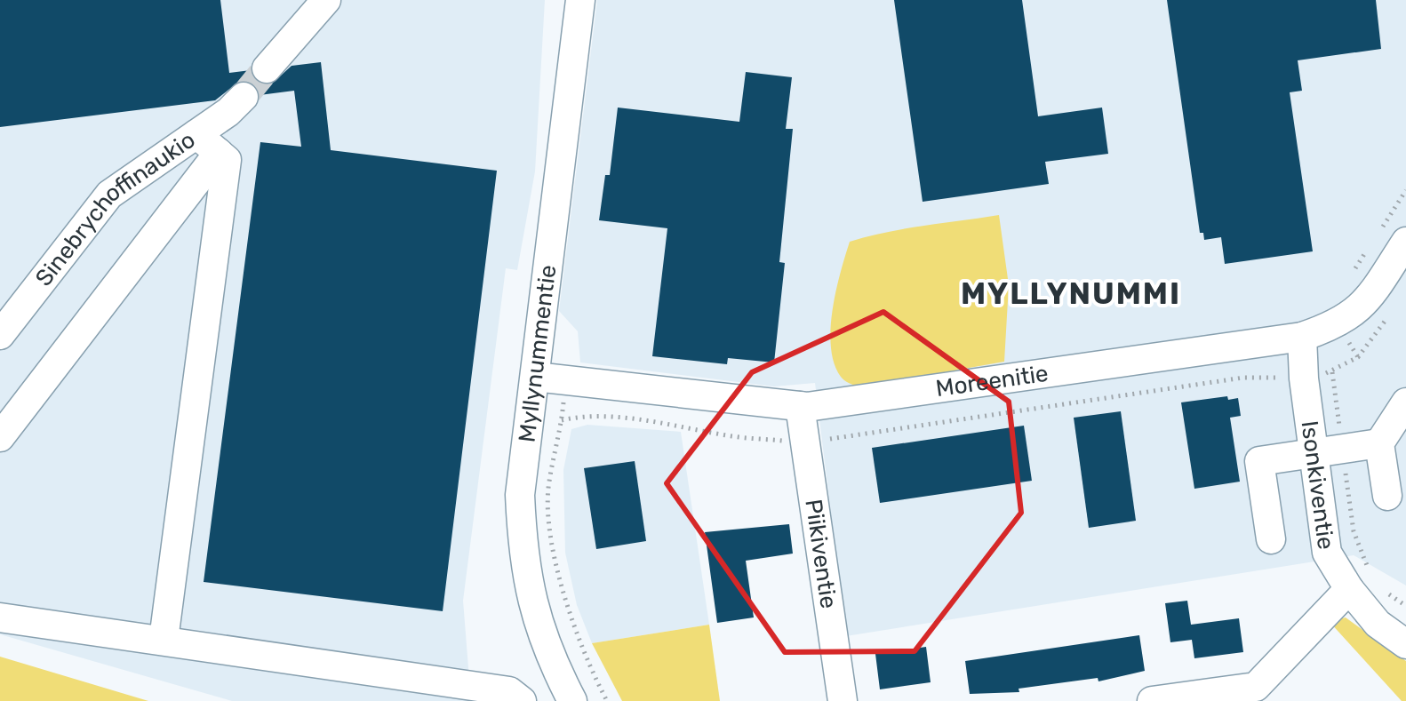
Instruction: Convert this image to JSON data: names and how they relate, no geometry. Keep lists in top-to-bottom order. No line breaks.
{"streets":{"street":["Sinebrychoffinaukio","Myllynummentie","Moreenitie","Isonkiventie","Piikiventie"]},"crossings":[["Myllynummentie","Moreenitie"],["Moreenitie","Isonkiventie"],["Moreenitie","Piikiventie"]],"districts":["MYLLYNUMMI"]}
